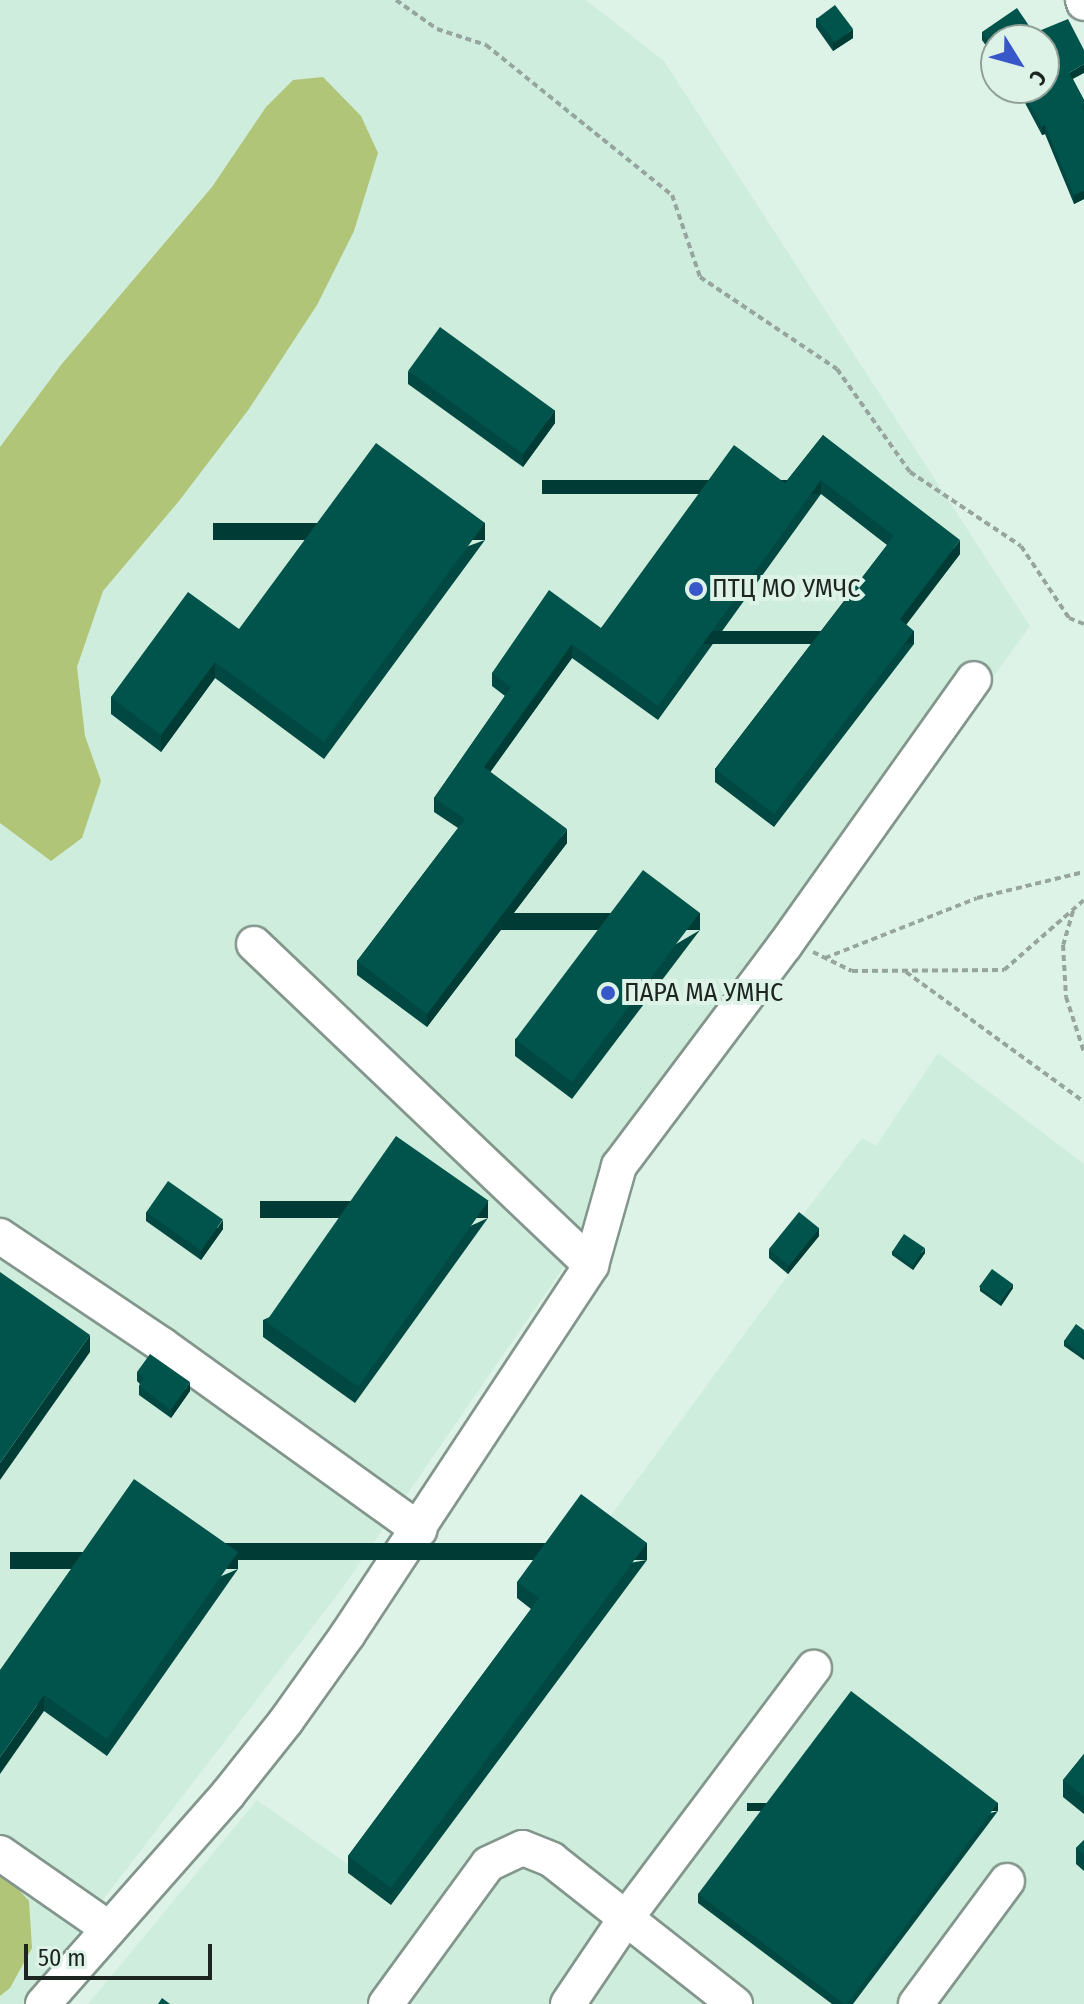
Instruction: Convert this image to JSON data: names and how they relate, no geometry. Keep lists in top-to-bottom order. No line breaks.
{"places":["ПТЦ МО УМЧС","ПАРА МА УМНС"],"scale_bar":"50 m","north":"bottom right"}
